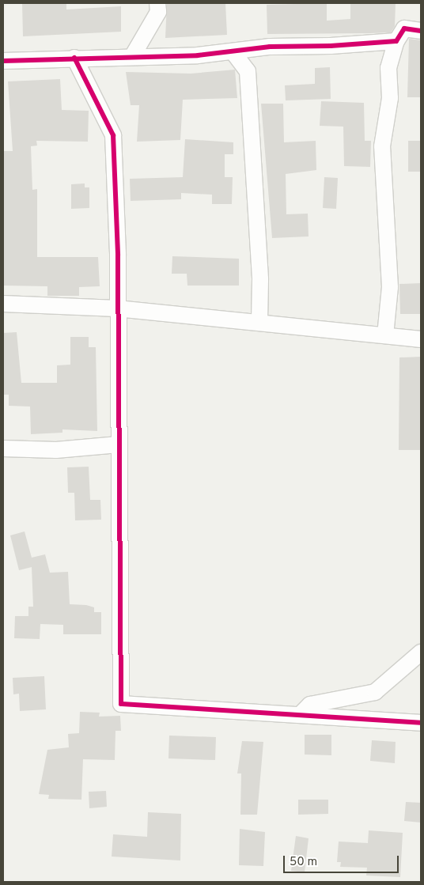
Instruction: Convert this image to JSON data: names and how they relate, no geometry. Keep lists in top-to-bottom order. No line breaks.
{"scale_bar":"50 m"}
